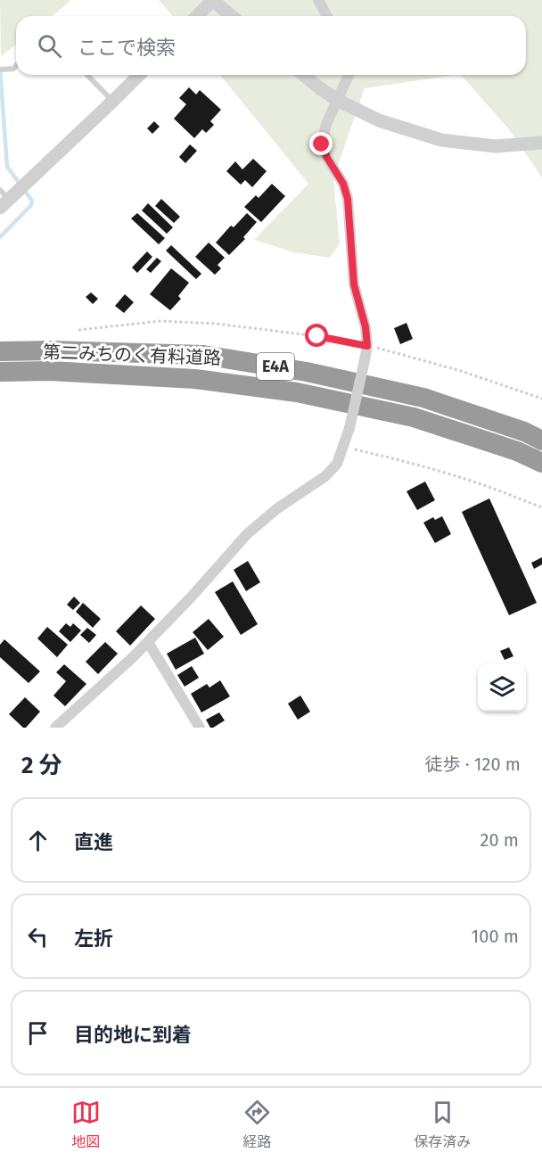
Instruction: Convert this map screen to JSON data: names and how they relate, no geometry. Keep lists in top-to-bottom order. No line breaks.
{"streets":{"highway":["第二みちのく有料道路","E4A"]},"page":{"search":"ここで検索","heading":["2 分","徒歩 · 120 m"],"list":[["直進","20 m"],["左折","100 m"],"目的地に到着"],"nav":["地図","経路","保存済み"]}}
